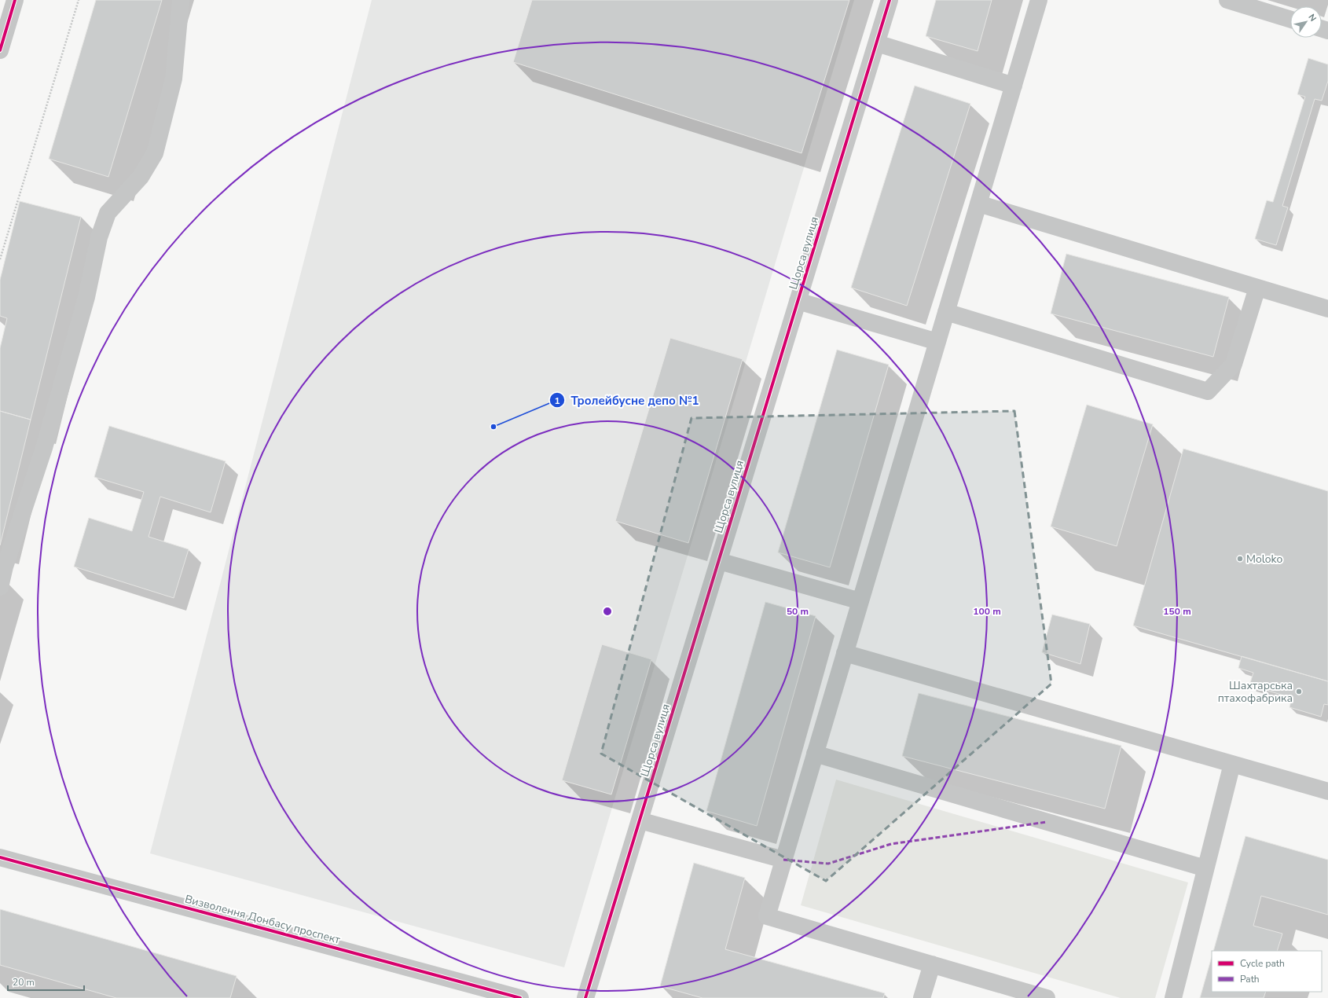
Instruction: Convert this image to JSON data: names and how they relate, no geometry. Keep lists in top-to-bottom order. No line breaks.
{"streets":{"street":["Щорса вулиця","Визволення Донбасу проспект"]},"places":["Тролейбусне депо №1","Moloko","Шахтарська птахофабрика"],"legend":["Cycle path","Path"],"scale_bar":"20 m","north":"top right","rings":["50 m","100 m","150 m"]}
